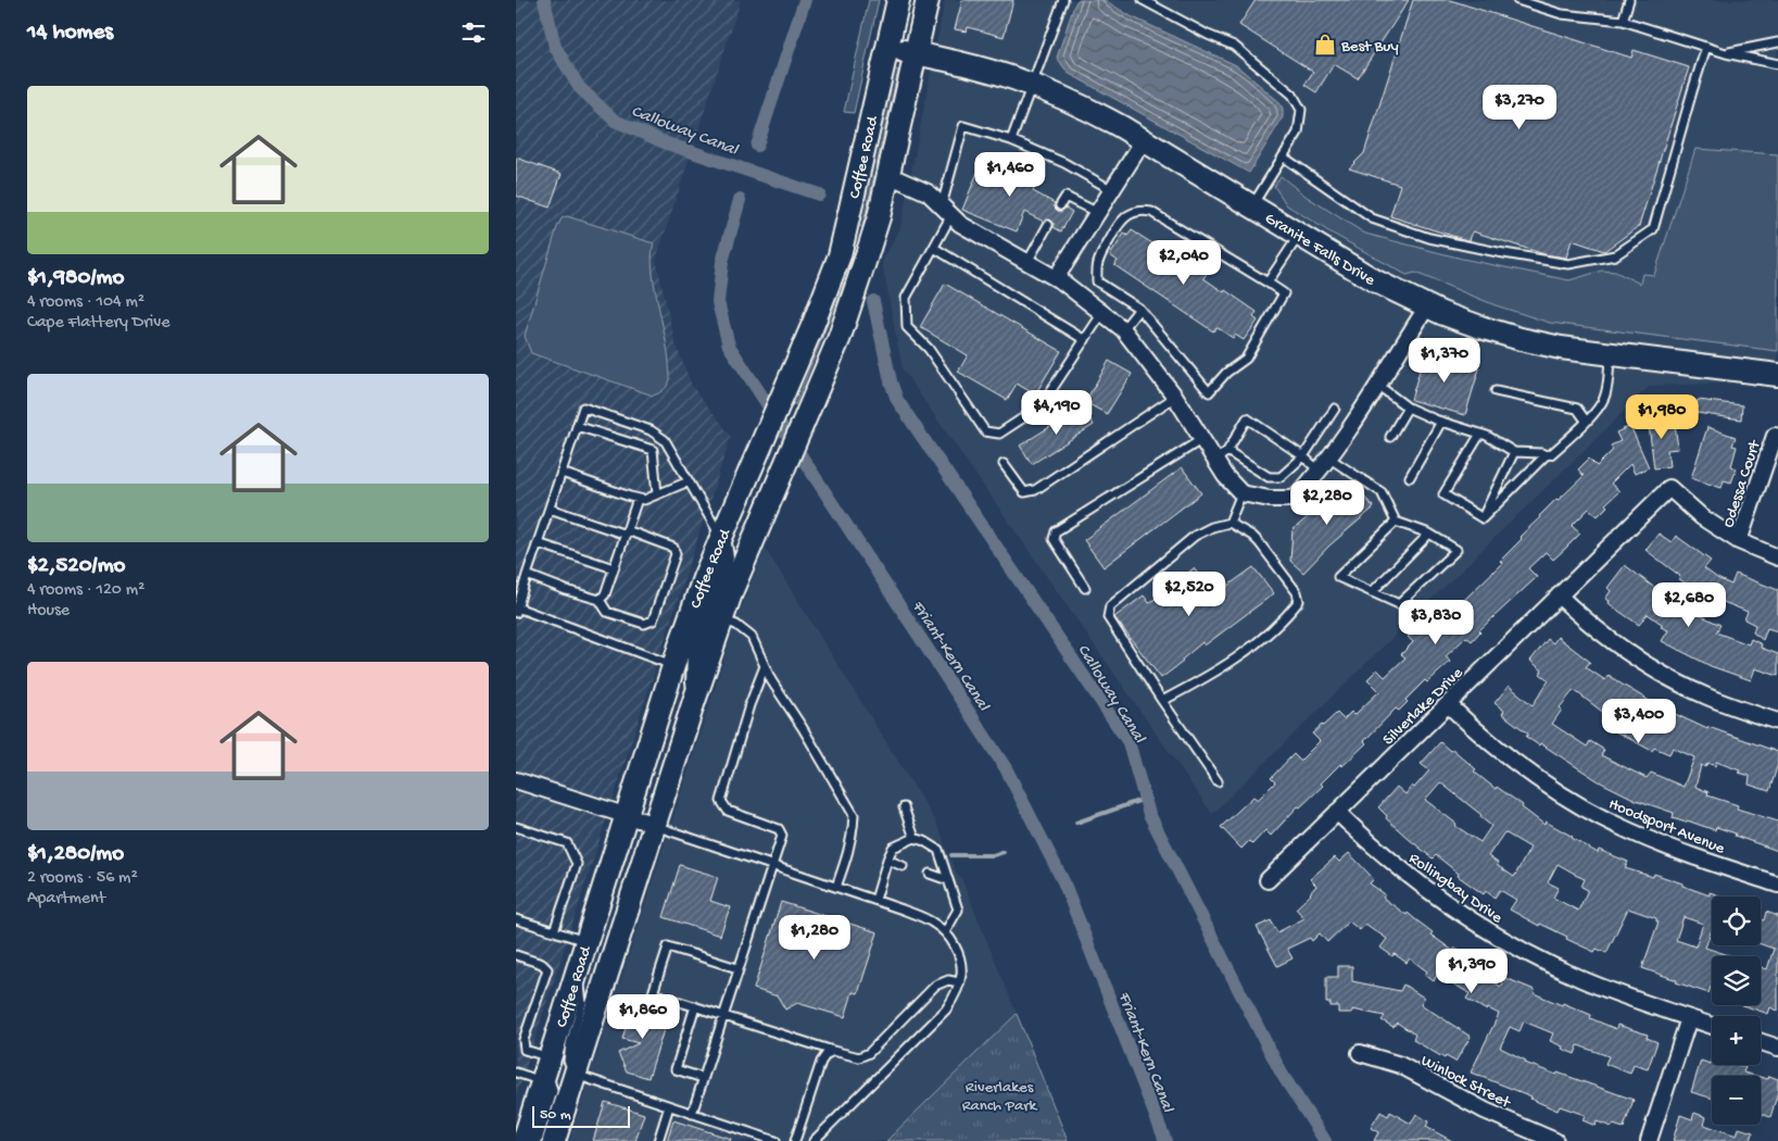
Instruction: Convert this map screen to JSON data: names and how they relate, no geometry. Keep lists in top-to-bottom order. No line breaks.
{"streets":{"main road":["Coffee Road","Granite Falls Drive"],"street":["Odessa Court","Silverlake Drive","Hoodsport Avenue","Rollingbay Drive","Winlock Street"]},"crossings":[["Coffee Road","Granite Falls Drive"],["Odessa Court","Silverlake Drive"],["Silverlake Drive","Hoodsport Avenue"],["Silverlake Drive","Rollingbay Drive"]],"water":["Calloway Canal","Friant-Kern Canal"],"parks":["Riverlakes Ranch Park"],"places":{"shop":["Best Buy"]},"scale_bar":"50 m","page":{"heading":"14 homes","list":[{"name":"$1,980/mo","note":"4 rooms · 104 m² · Cape Flattery Drive"},{"name":"$2,520/mo","note":"4 rooms · 120 m² · House"},{"name":"$1,280/mo","note":"2 rooms · 56 m² · Apartment"}],"price":["$3,270","$1,460","$2,040","$1,370","$4,190","$1,980","$2,280","$2,520","$2,680","$3,830","$3,400","$1,280","$1,390","$1,860"],"map_buttons":["+","−"],"scale":"50 m"}}
